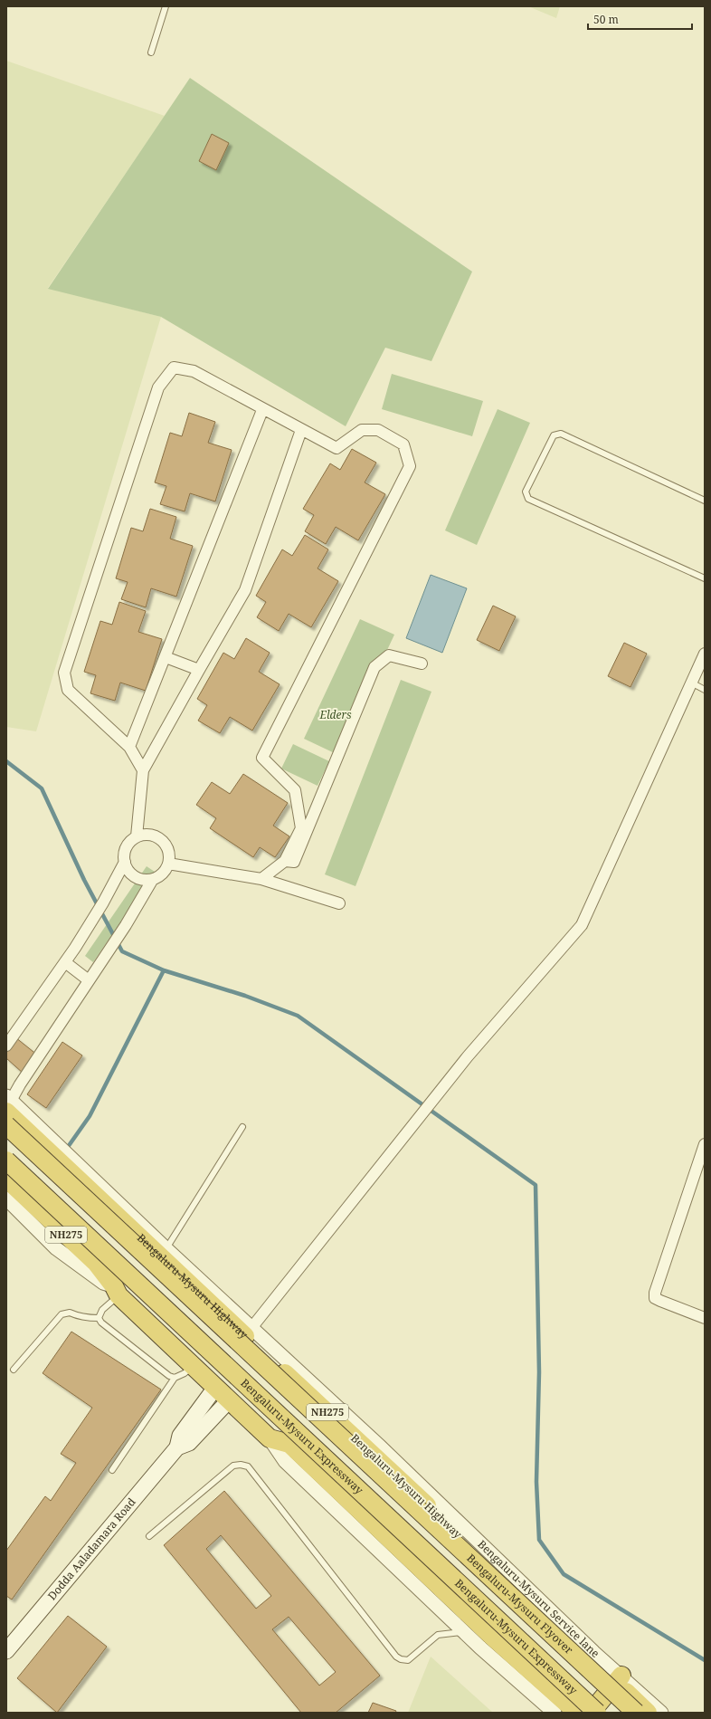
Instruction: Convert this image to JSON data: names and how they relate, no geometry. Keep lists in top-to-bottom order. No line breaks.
{"streets":{"highway":["NH275","Bengaluru-Mysuru Highway","Bengaluru-Mysuru Expressway","Bengaluru-Mysuru Flyover"],"main road":["Dodda Aaladamara Road"],"street":["Bengaluru-Mysuru Service lane"]},"crossings":[["Bengaluru-Mysuru Highway","Bengaluru-Mysuru Service lane"]],"parks":["Elders"],"scale_bar":"50 m"}
